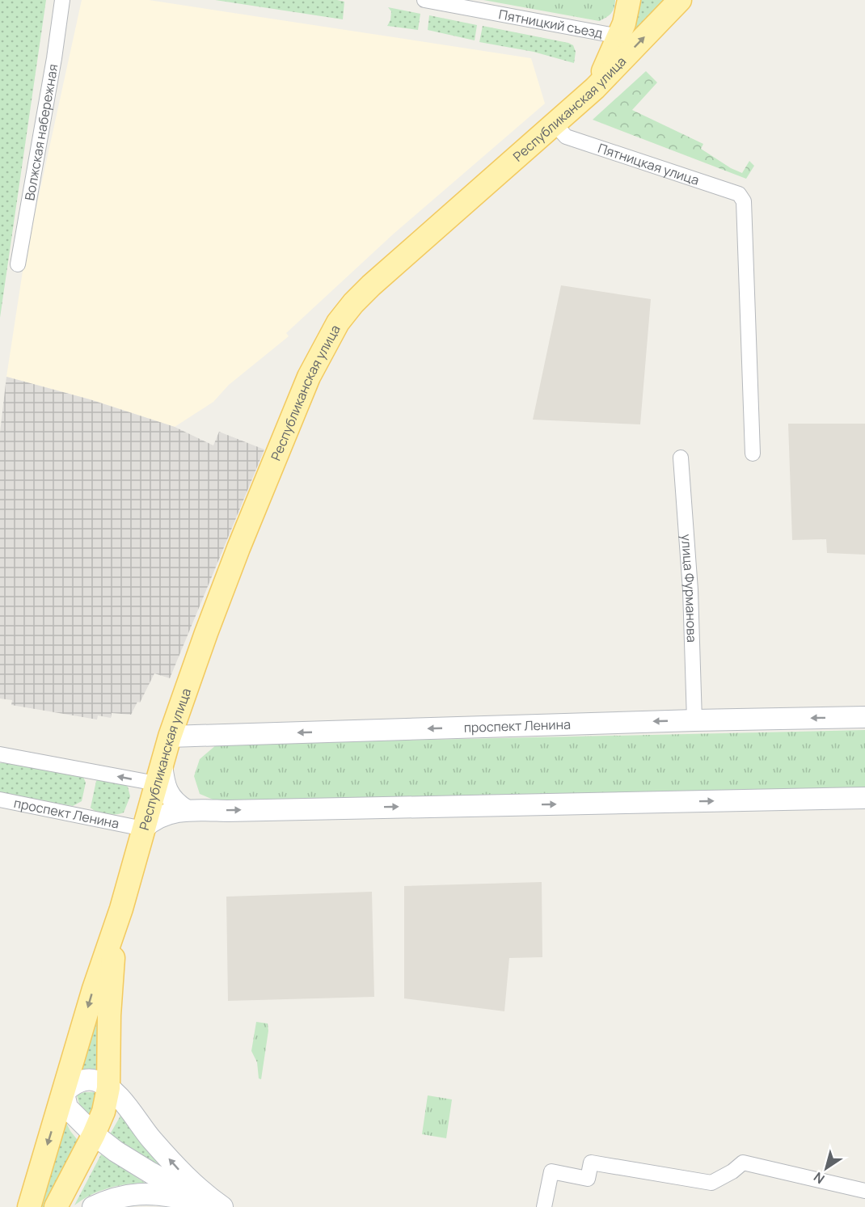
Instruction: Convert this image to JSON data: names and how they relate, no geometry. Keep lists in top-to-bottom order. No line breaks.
{"streets":{"main road":["Республиканская улица","проспект Ленина"],"street":["Пятницкий съезд","Волжская набережная","Пятницкая улица","улица Фурманова"]},"crossings":[["Республиканская улица","Пятницкая улица"],["Республиканская улица","проспект Ленина"],["улица Фурманова","проспект Ленина"]],"north":"bottom left"}
